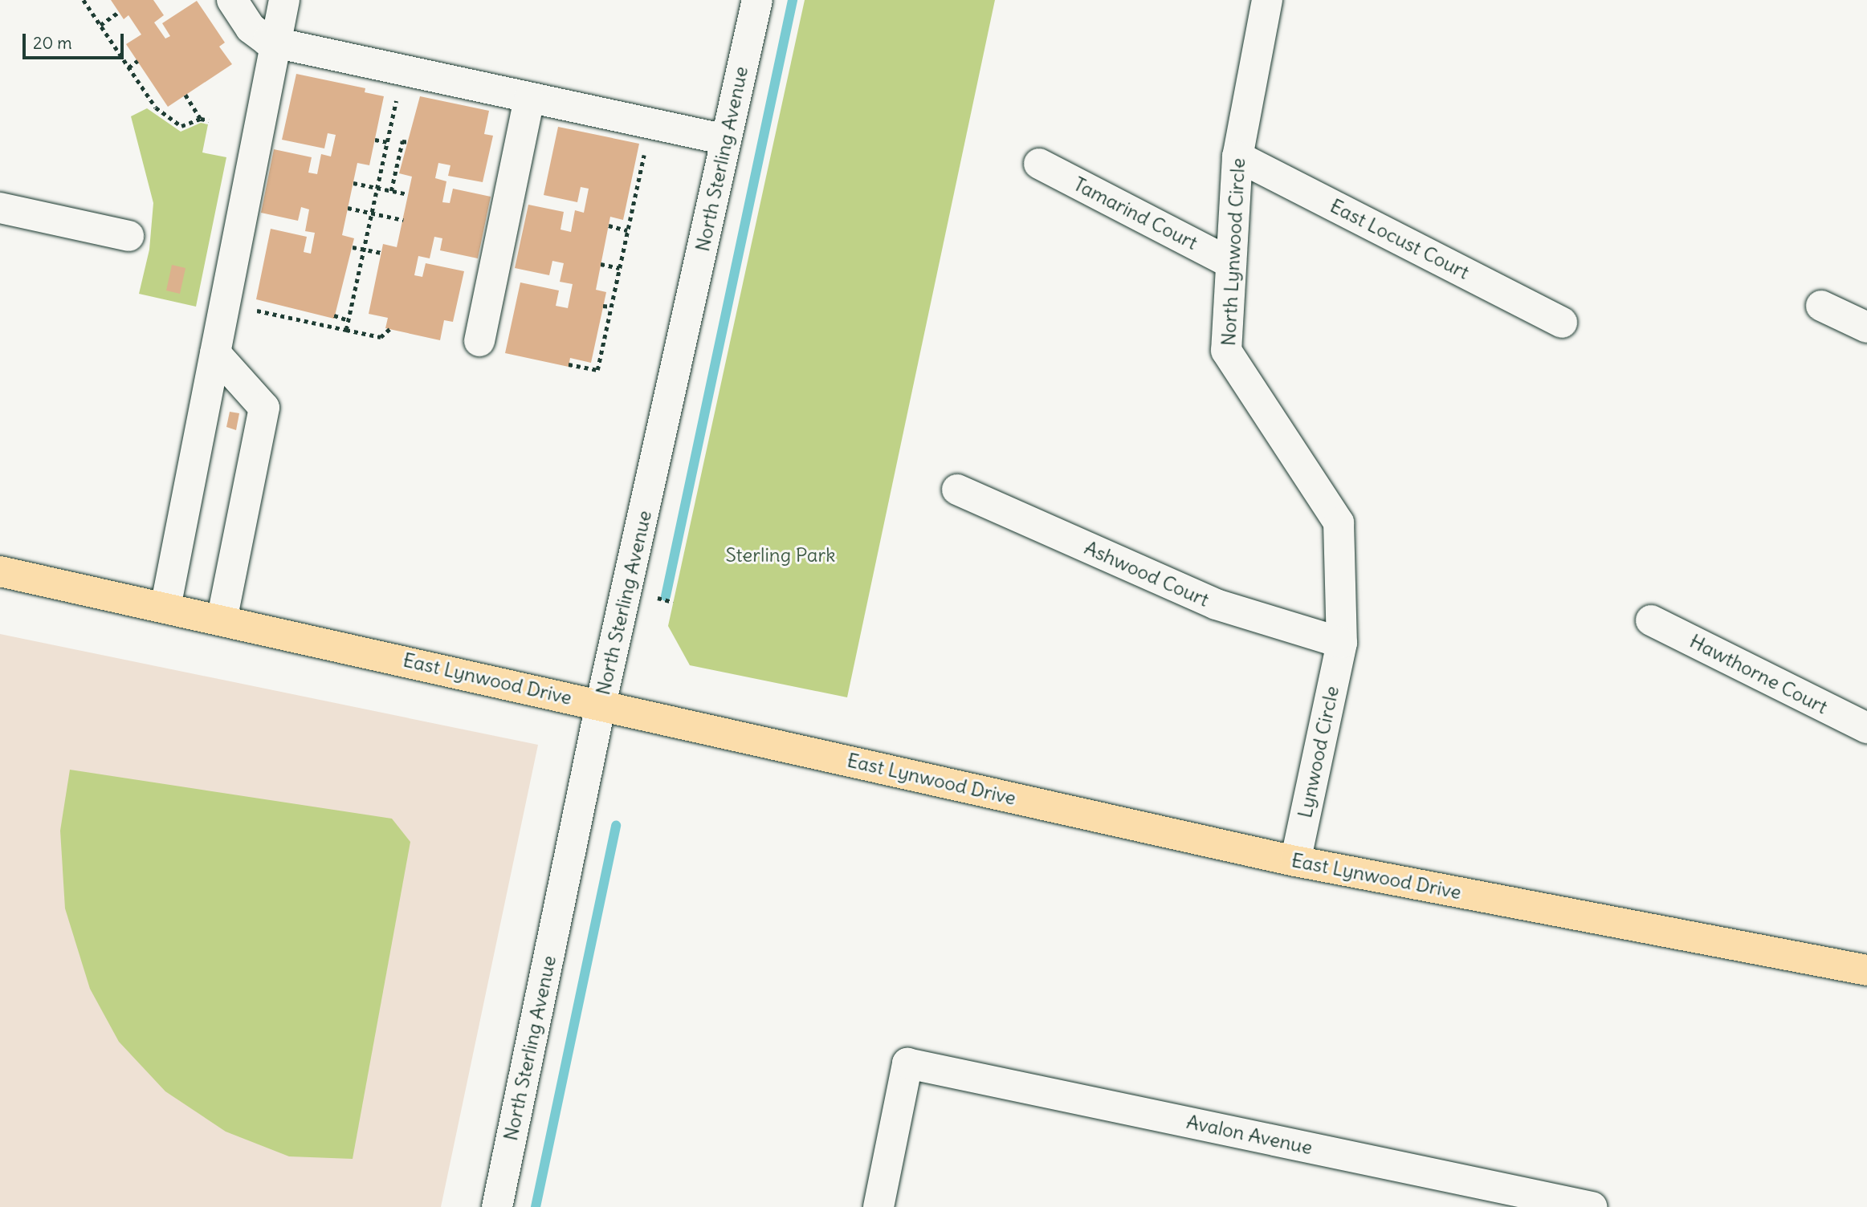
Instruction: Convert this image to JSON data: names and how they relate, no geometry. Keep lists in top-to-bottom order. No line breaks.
{"streets":{"main road":["East Lynwood Drive"],"street":["North Sterling Avenue","Tamarind Court","East Locust Court","North Lynwood Circle","Ashwood Court","Hawthorne Court","Lynwood Circle","Avalon Avenue"]},"crossings":[["North Sterling Avenue","East Lynwood Drive"],["Tamarind Court","North Lynwood Circle"],["East Locust Court","North Lynwood Circle"],["North Lynwood Circle","Ashwood Court"],["North Lynwood Circle","Lynwood Circle"],["Ashwood Court","Lynwood Circle"],["East Lynwood Drive","Lynwood Circle"]],"parks":["Sterling Park"],"scale_bar":"20 m"}
